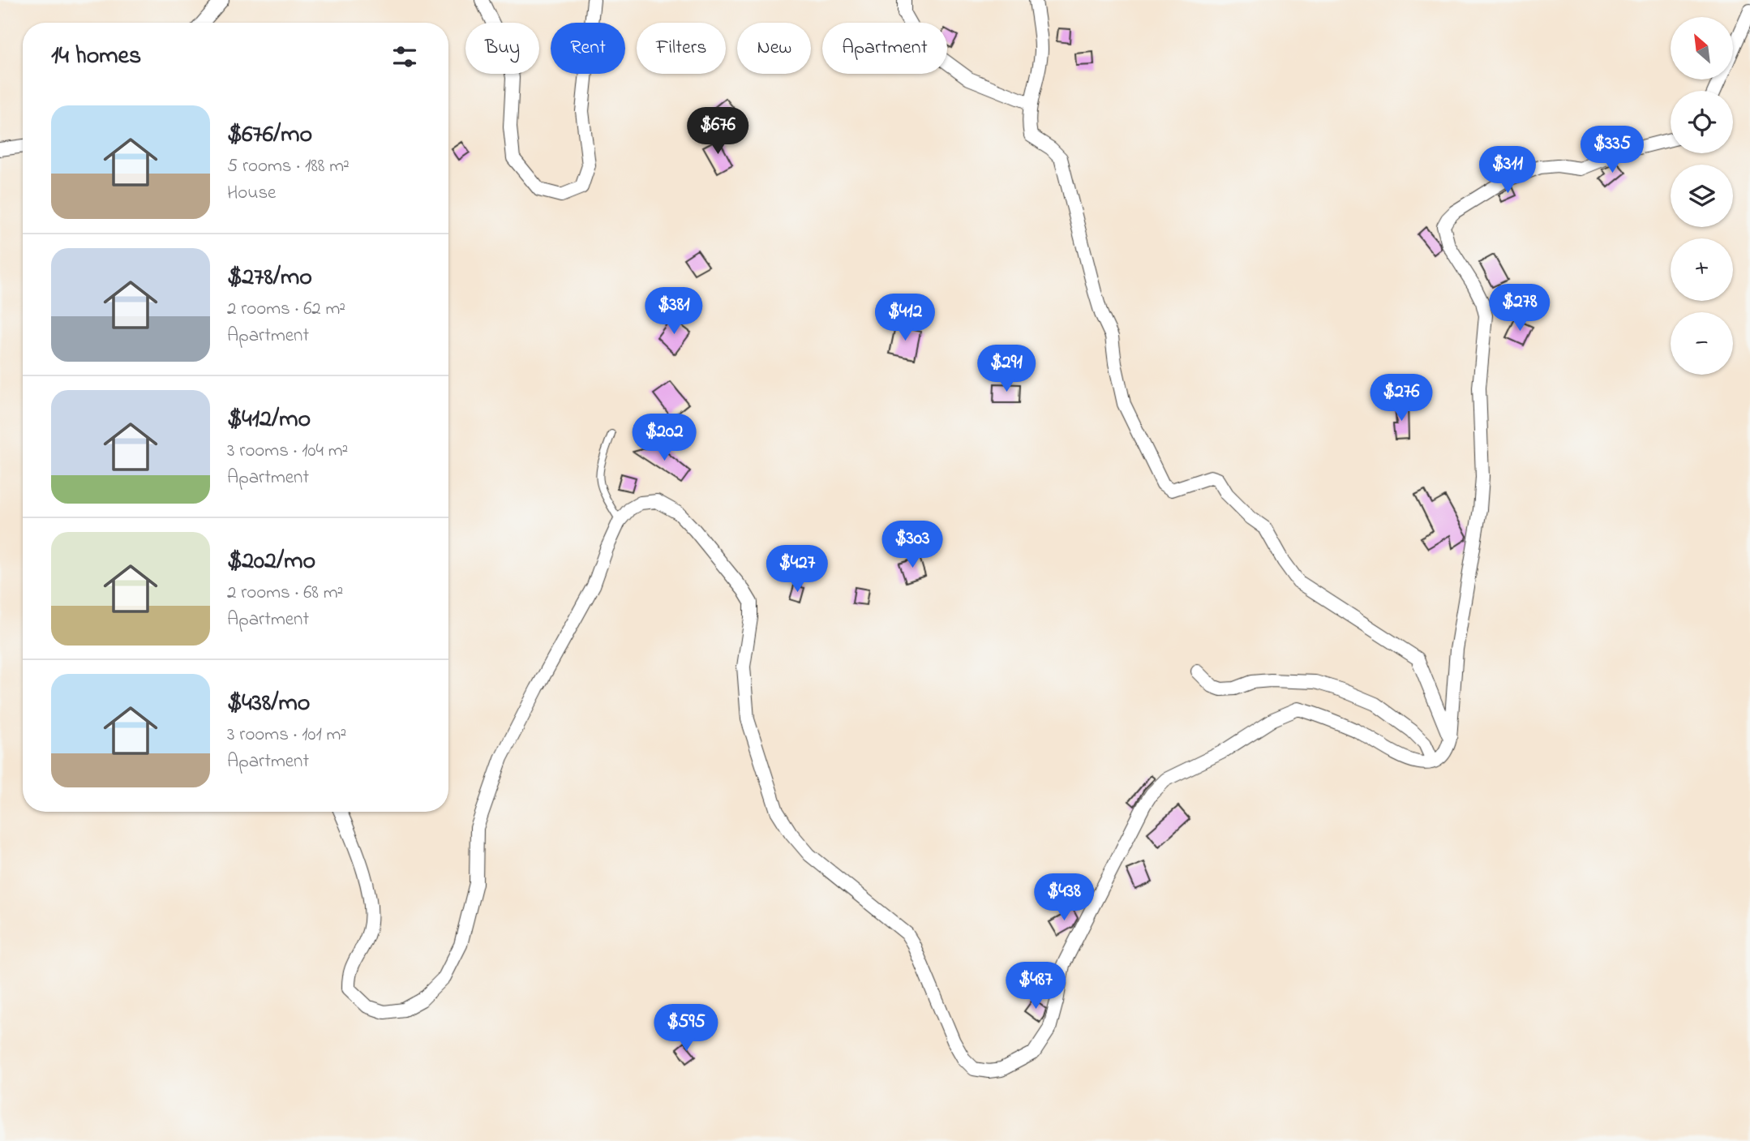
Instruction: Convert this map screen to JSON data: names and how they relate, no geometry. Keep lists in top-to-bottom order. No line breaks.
{"north":"top left","page":{"map_buttons":["+","−"],"chip":["Buy","Rent","Filters","New","Apartment"],"heading":"14 homes","list":[{"name":"$676/mo","note":"5 rooms · 188 m² · House"},{"name":"$278/mo","note":"2 rooms · 62 m² · Apartment"},{"name":"$412/mo","note":"3 rooms · 104 m² · Apartment"},{"name":"$202/mo","note":"2 rooms · 68 m² · Apartment"},{"name":"$438/mo","note":"3 rooms · 101 m² · Apartment"}],"price":["$676","$335","$311","$278","$381","$412","$291","$276","$202","$303","$427","$438","$487","$595"]}}
